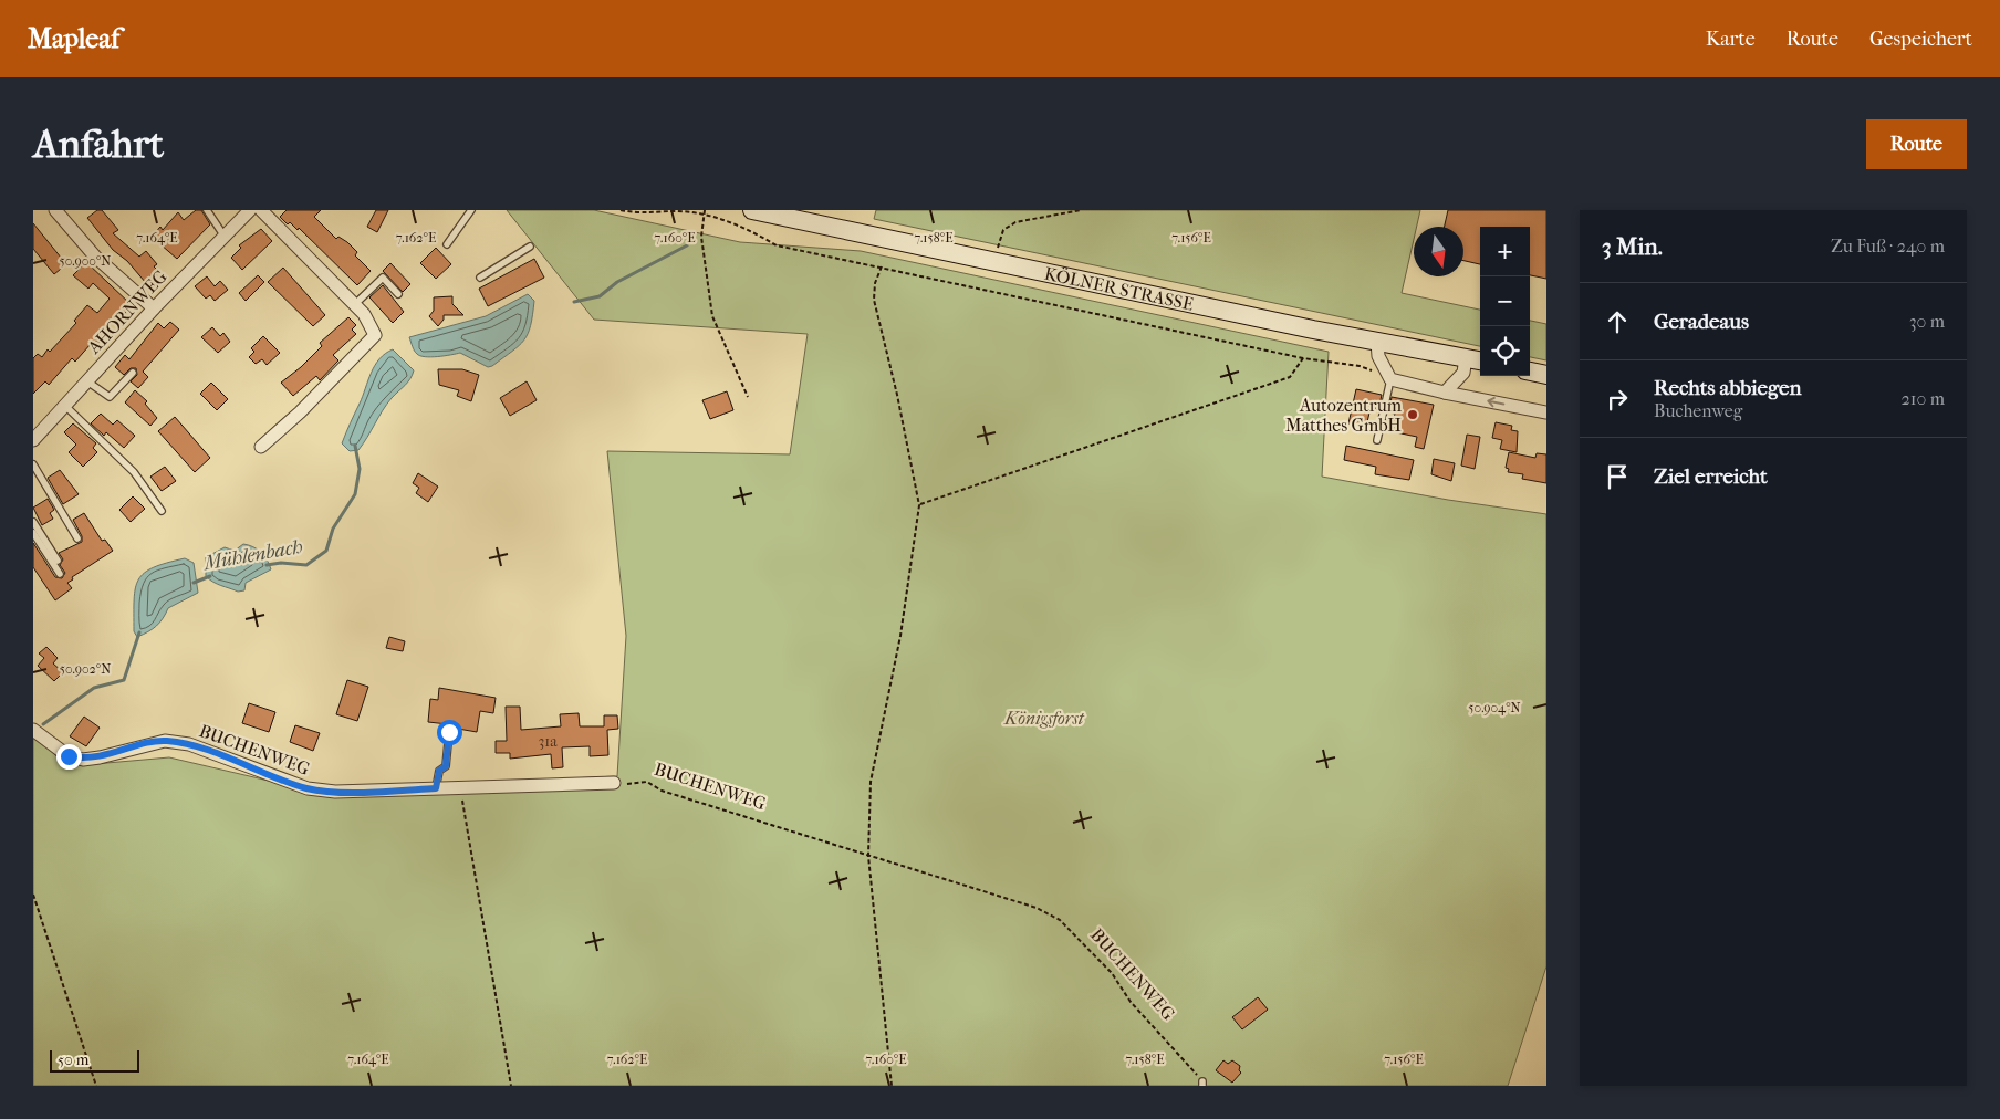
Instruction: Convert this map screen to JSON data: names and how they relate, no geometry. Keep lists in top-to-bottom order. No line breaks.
{"streets":{"main road":["KÖLNER STRASSE"],"street":["AHORNWEG","BUCHENWEG"]},"water":["Mühlenbach"],"parks":["Königsforst"],"places":["Autozentrum Matthes GmbH"],"house_numbers":["31a"],"scale_bar":"50 m","north":"bottom","page":{"header":"Mapleaf","nav":["Karte","Route","Gespeichert"],"buttons":"Route","title":"Anfahrt","heading":["3 Min.","Zu Fuß · 240 m"],"map_buttons":["+","−"],"list":[["Geradeaus","30 m"],["Rechts abbiegen","Buchenweg","210 m"],"Ziel erreicht"],"scale":"50 m"},"coordinates":["7.164°E","7.162°E","7.160°E","7.158°E","7.156°E","50.900°N","50.902°N","50.904°N"]}
